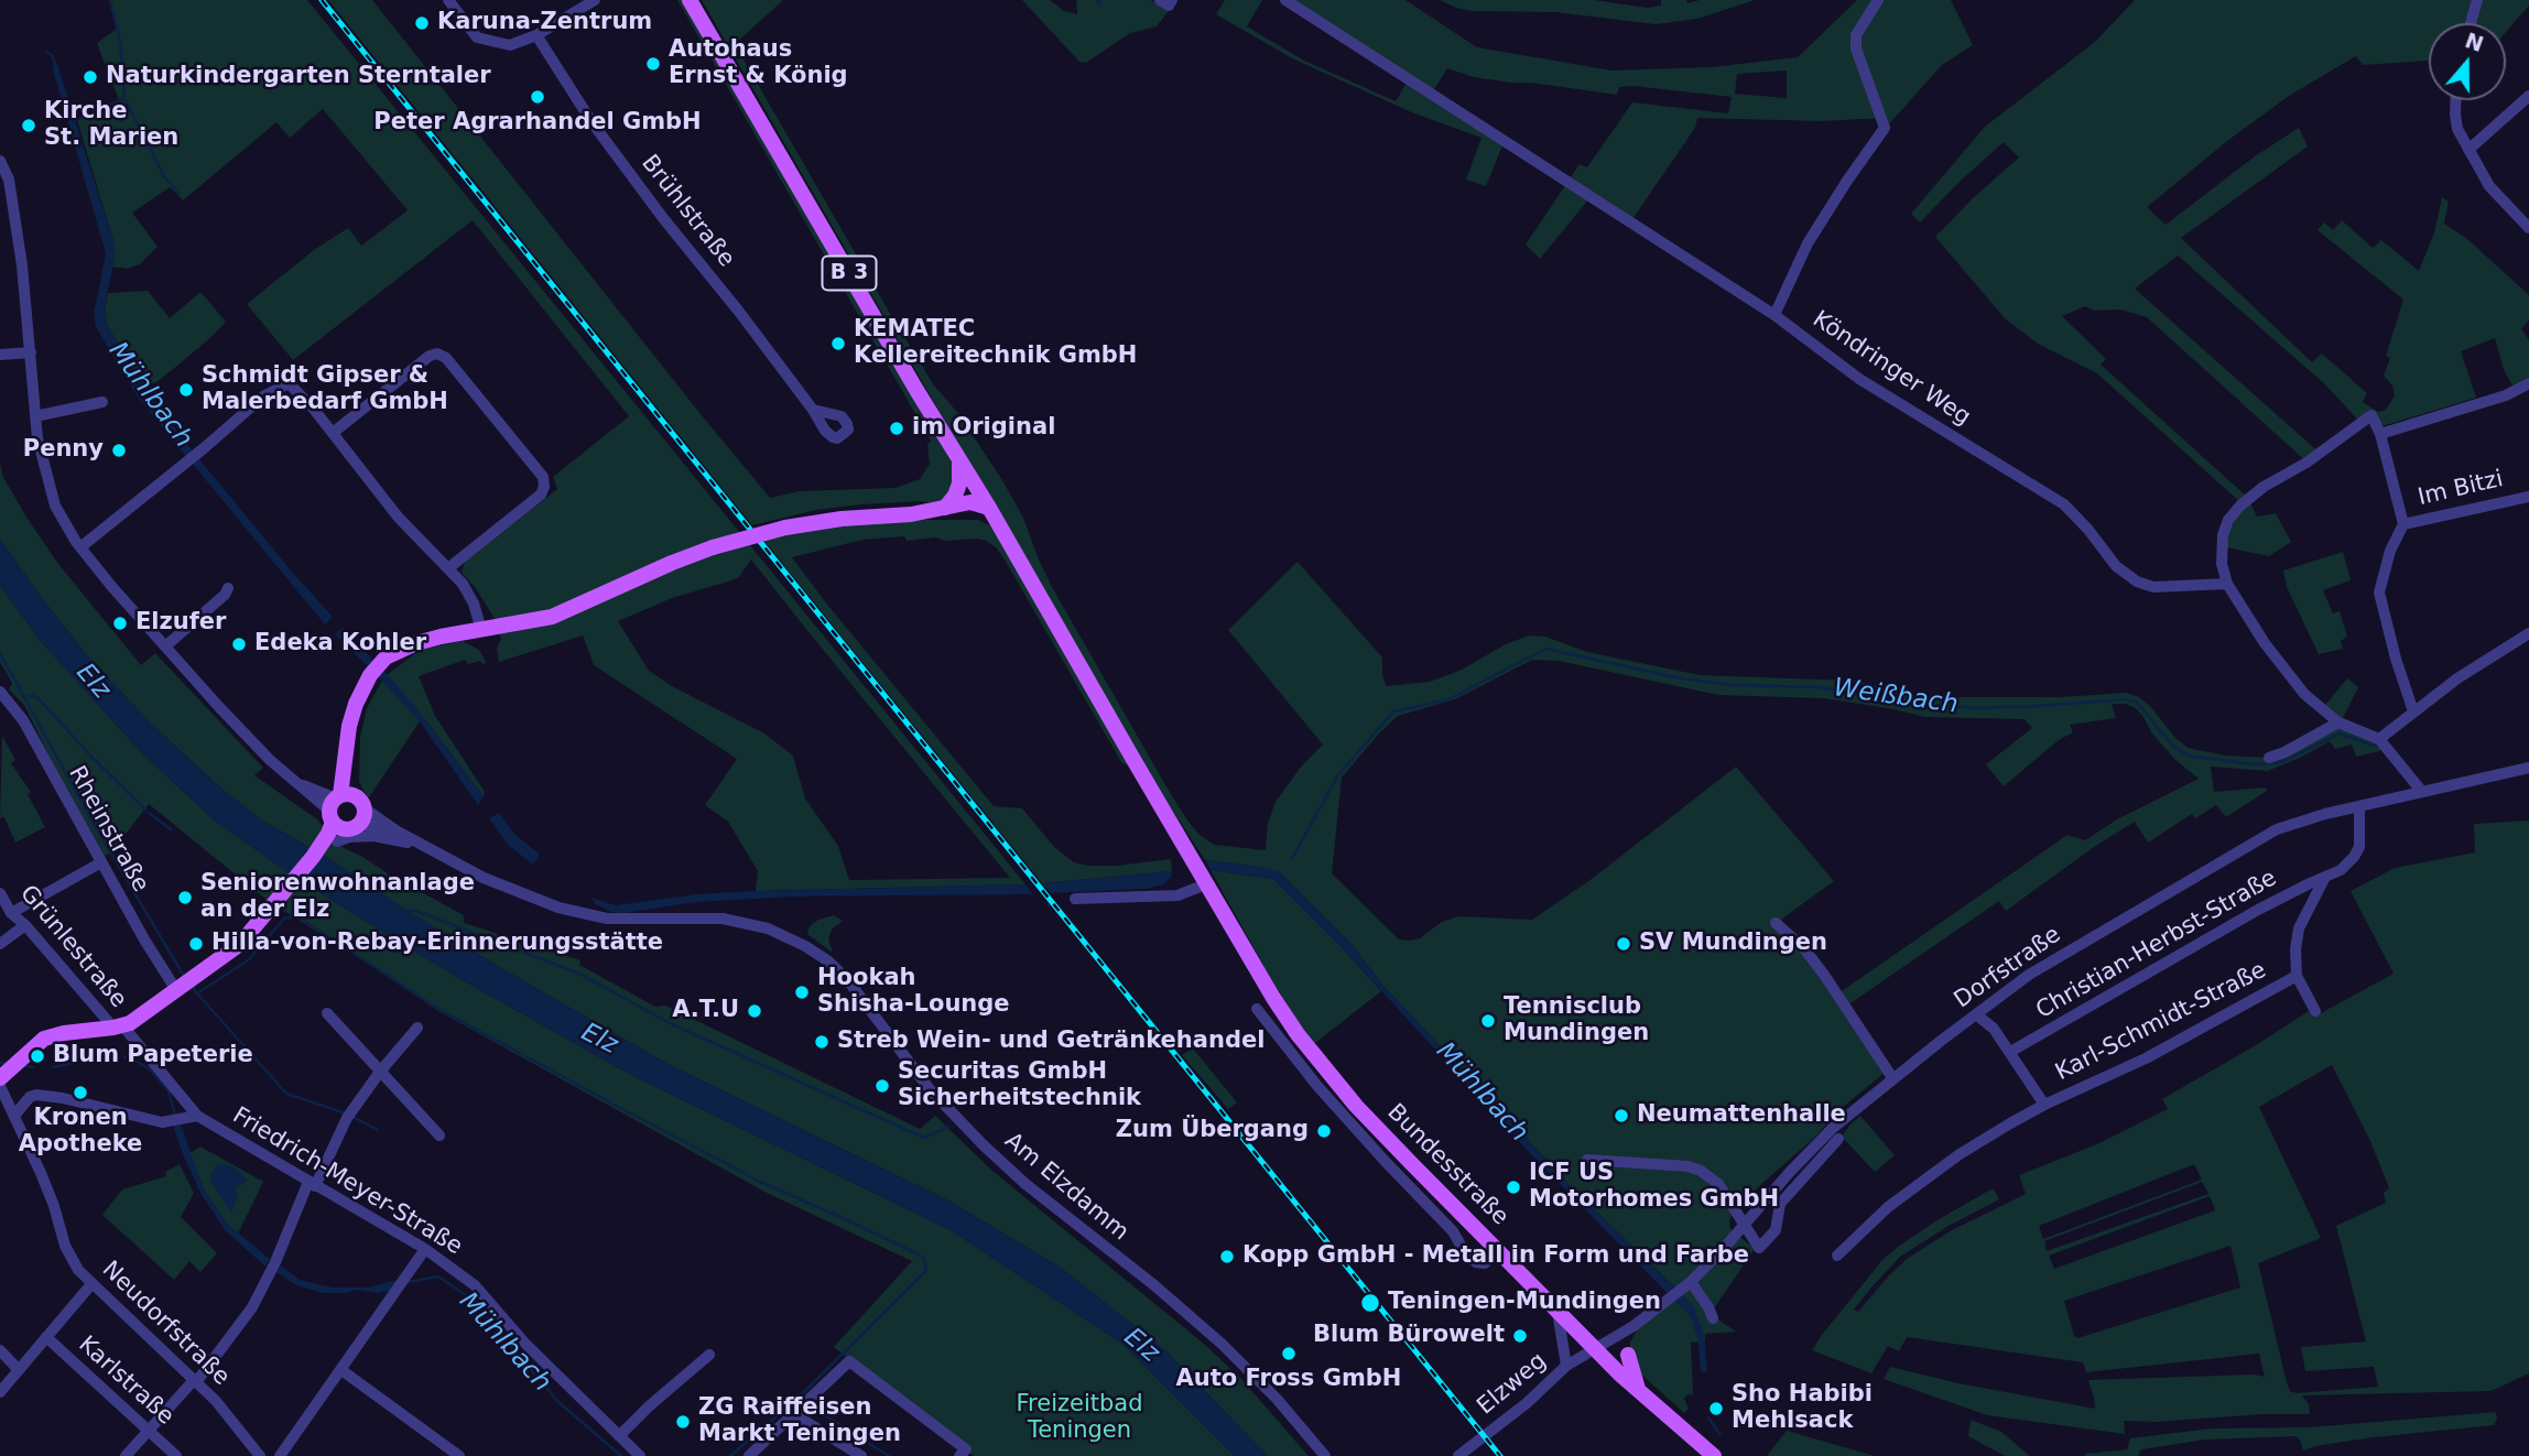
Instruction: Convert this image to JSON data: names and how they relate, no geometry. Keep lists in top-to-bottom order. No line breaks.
{"streets":{"main road":["B 3","Bundesstraße"],"street":["Brühlstraße","Köndringer Weg","Im Bitzi","Rheinstraße","Christian-Herbst-Straße","Grünlestraße","Dorfstraße","Karl-Schmidt-Straße","Friedrich-Meyer-Straße","Am Elzdamm","Neudorfstraße","Karlstraße","Elzweg"]},"crossings":[["B 3","Bundesstraße"],["Christian-Herbst-Straße","Karl-Schmidt-Straße"],["Grünlestraße","Friedrich-Meyer-Straße"],["Dorfstraße","Karl-Schmidt-Straße"],["Dorfstraße","Bundesstraße"],["Dorfstraße","Elzweg"],["Bundesstraße","Elzweg"]],"water":["Mühlbach","Elz","Weißbach"],"parks":["Freizeitbad Teningen"],"places":["Karuna-Zentrum","Autohaus Ernst & König","Naturkindergarten Sterntaler","Peter Agrarhandel GmbH","Kirche St. Marien","KEMATEC Kellereitechnik GmbH","Schmidt Gipser & Malerbedarf GmbH","im Original","Penny","Elzufer","Edeka Kohler","Seniorenwohnanlage an der Elz","Hilla-von-Rebay-Erinnerungsstätte","SV Mundingen","Hookah Shisha-Lounge","A.T.U","Tennisclub Mundingen","Streb Wein- und Getränkehandel","Blum Papeterie","Securitas GmbH Sicherheitstechnik","Kronen Apotheke","Neumattenhalle","Zum Übergang","ICF US Motorhomes GmbH","Kopp GmbH - Metall in Form und Farbe","Teningen-Mundingen","Blum Bürowelt","Auto Fross GmbH","Sho Habibi Mehlsack","ZG Raiffeisen Markt Teningen"],"north":"top"}
